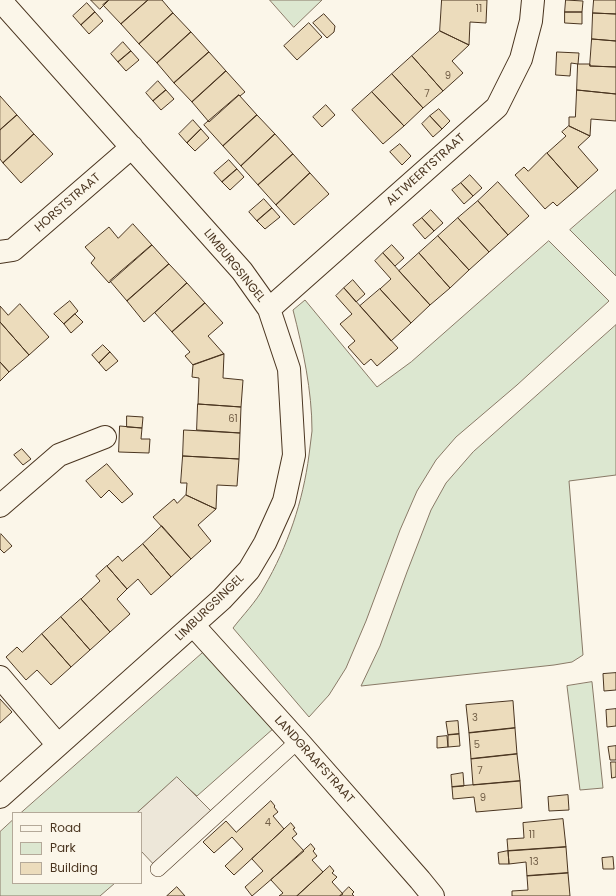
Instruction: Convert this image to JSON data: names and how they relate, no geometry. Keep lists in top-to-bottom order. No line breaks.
{"streets":{"street":["ALTWEERTSTRAAT","HORSTSTRAAT","LIMBURGSINGEL","LANDGRAAFSTRAAT"]},"crossings":[["ALTWEERTSTRAAT","LIMBURGSINGEL"],["HORSTSTRAAT","LIMBURGSINGEL"],["LIMBURGSINGEL","LANDGRAAFSTRAAT"]],"house_numbers":["11","9","7","61","3","5","7","9","4","11","13"],"legend":["Road","Park","Building"]}
